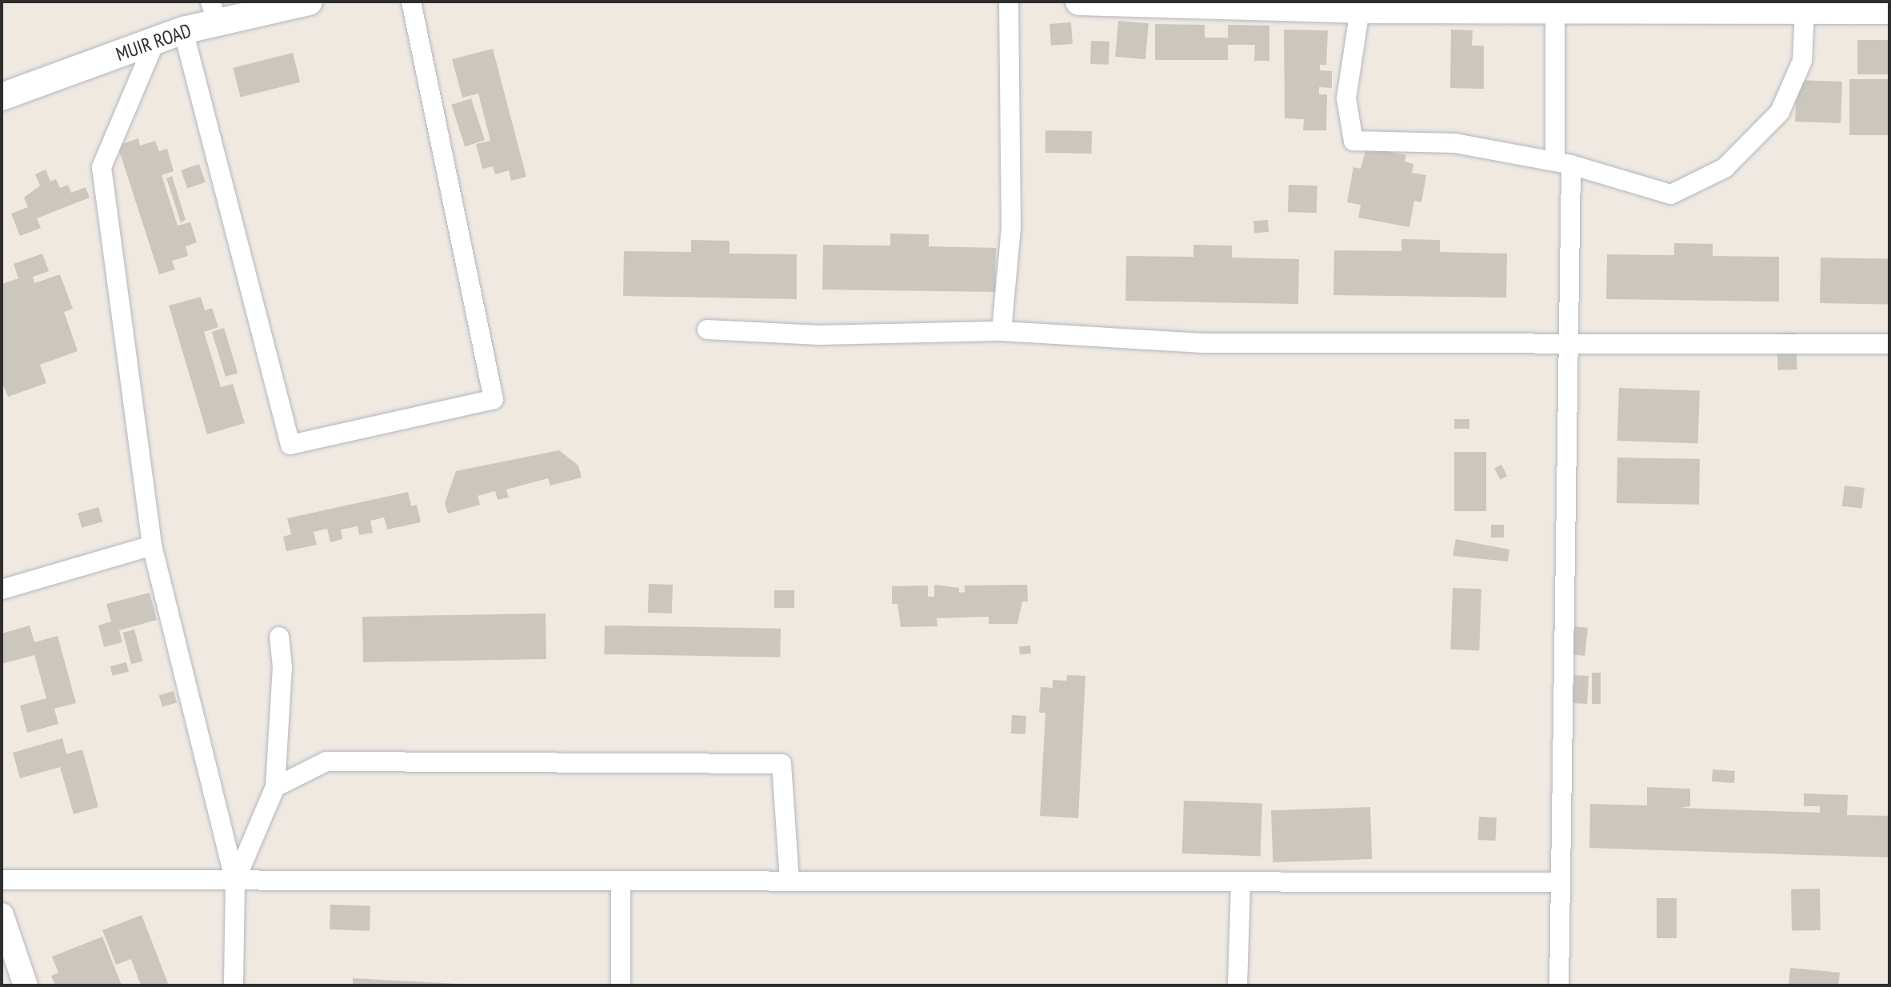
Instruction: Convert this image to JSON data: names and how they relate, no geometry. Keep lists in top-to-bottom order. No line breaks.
{"streets":{"main road":["MUIR ROAD"]}}
